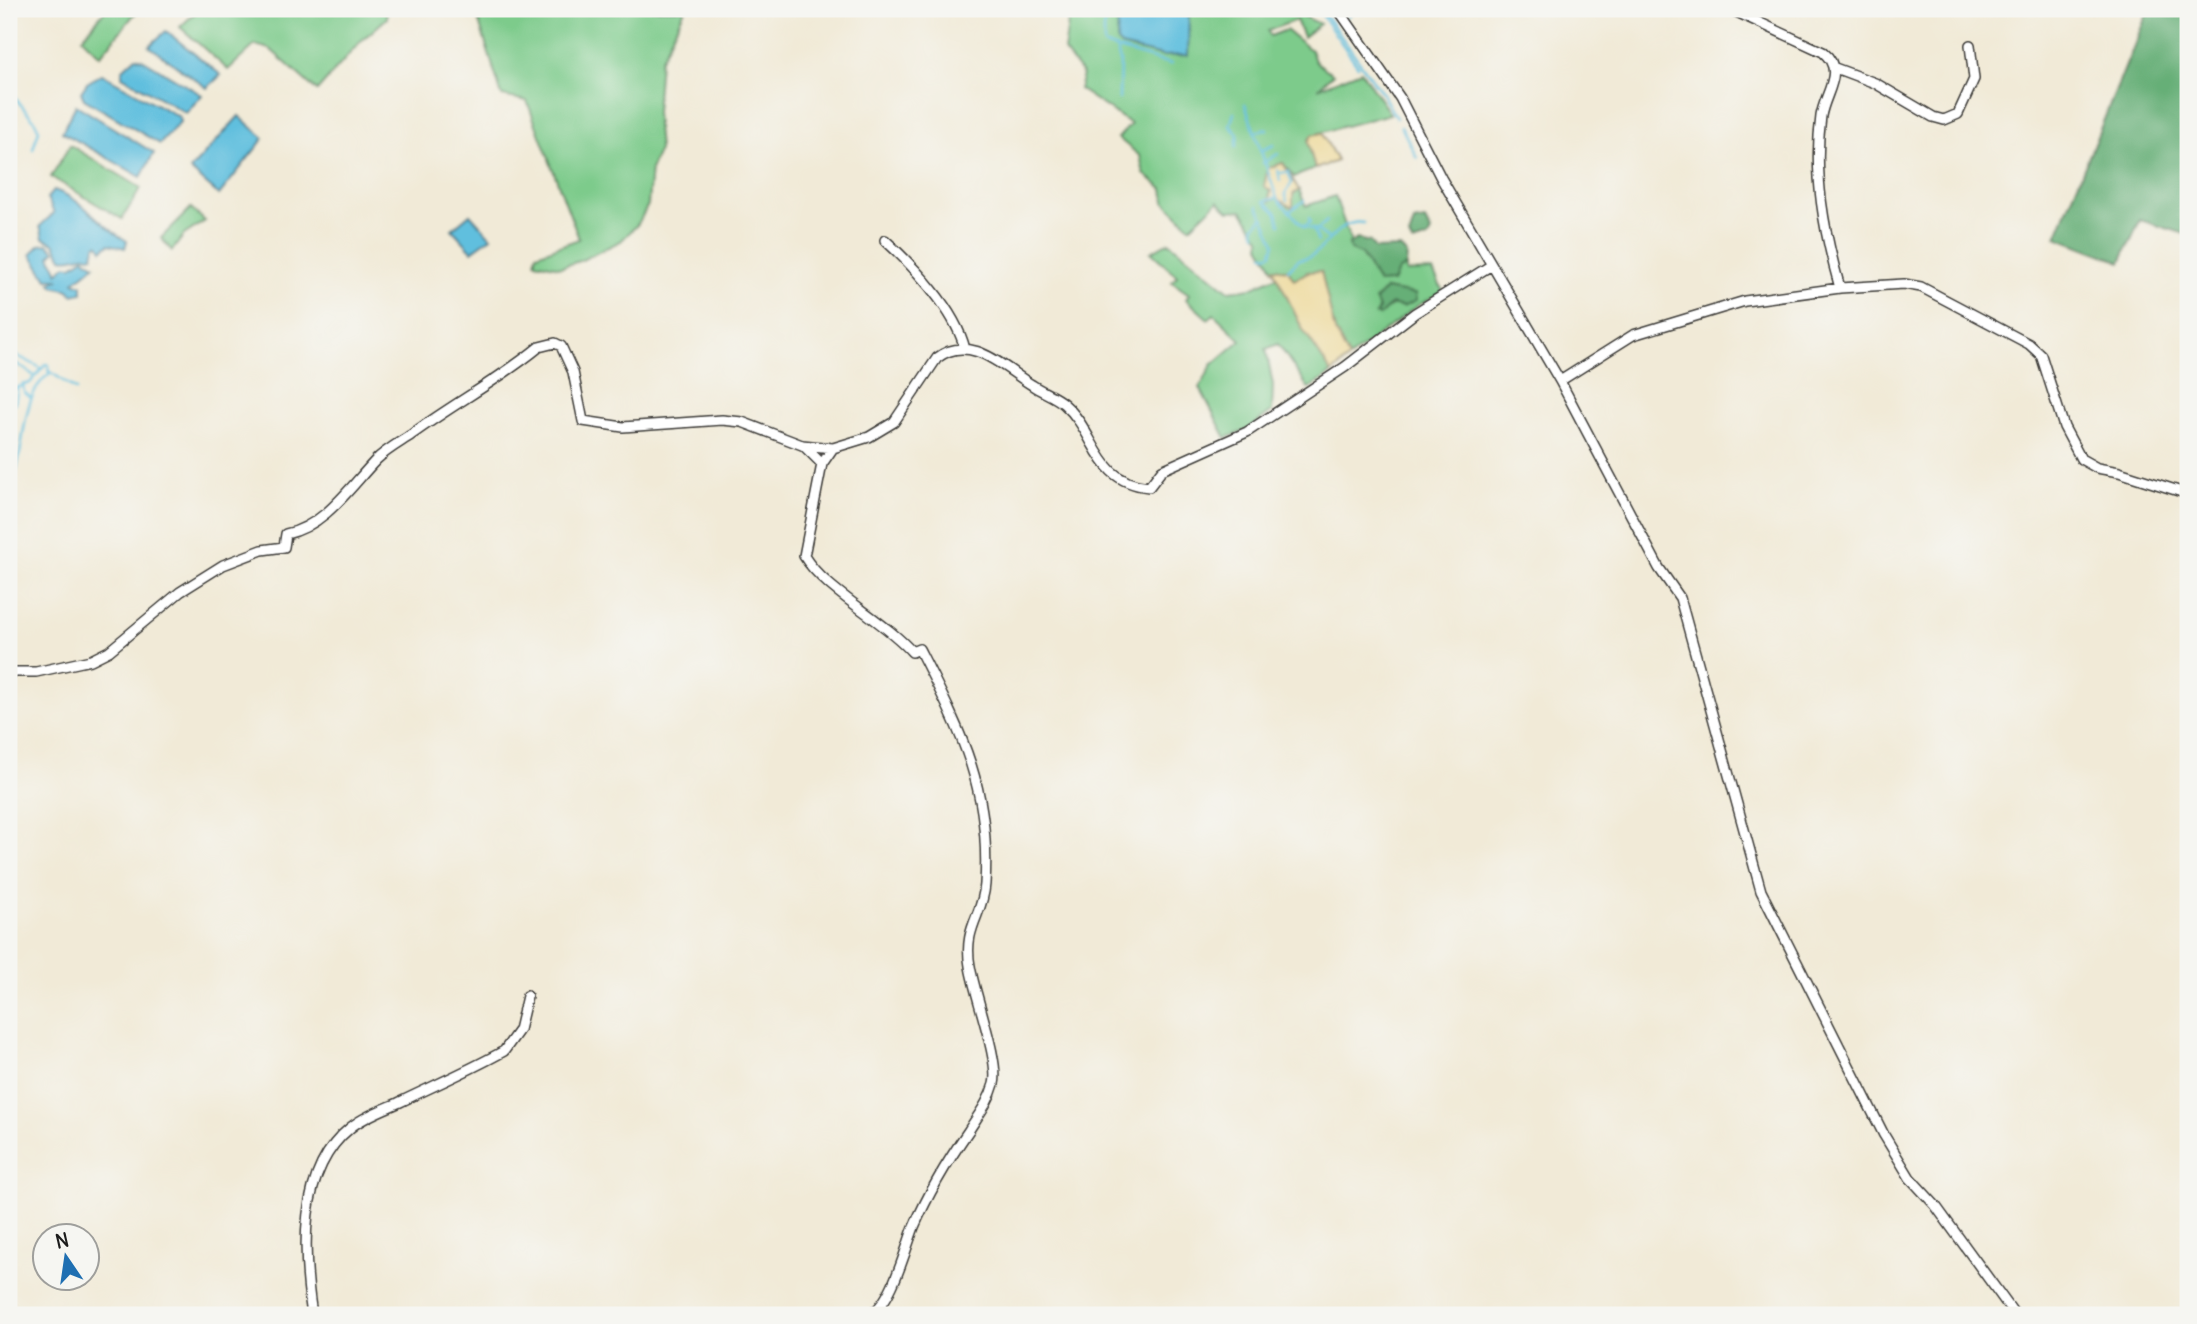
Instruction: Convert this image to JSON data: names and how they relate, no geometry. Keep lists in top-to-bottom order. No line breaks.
{"north":"top"}
